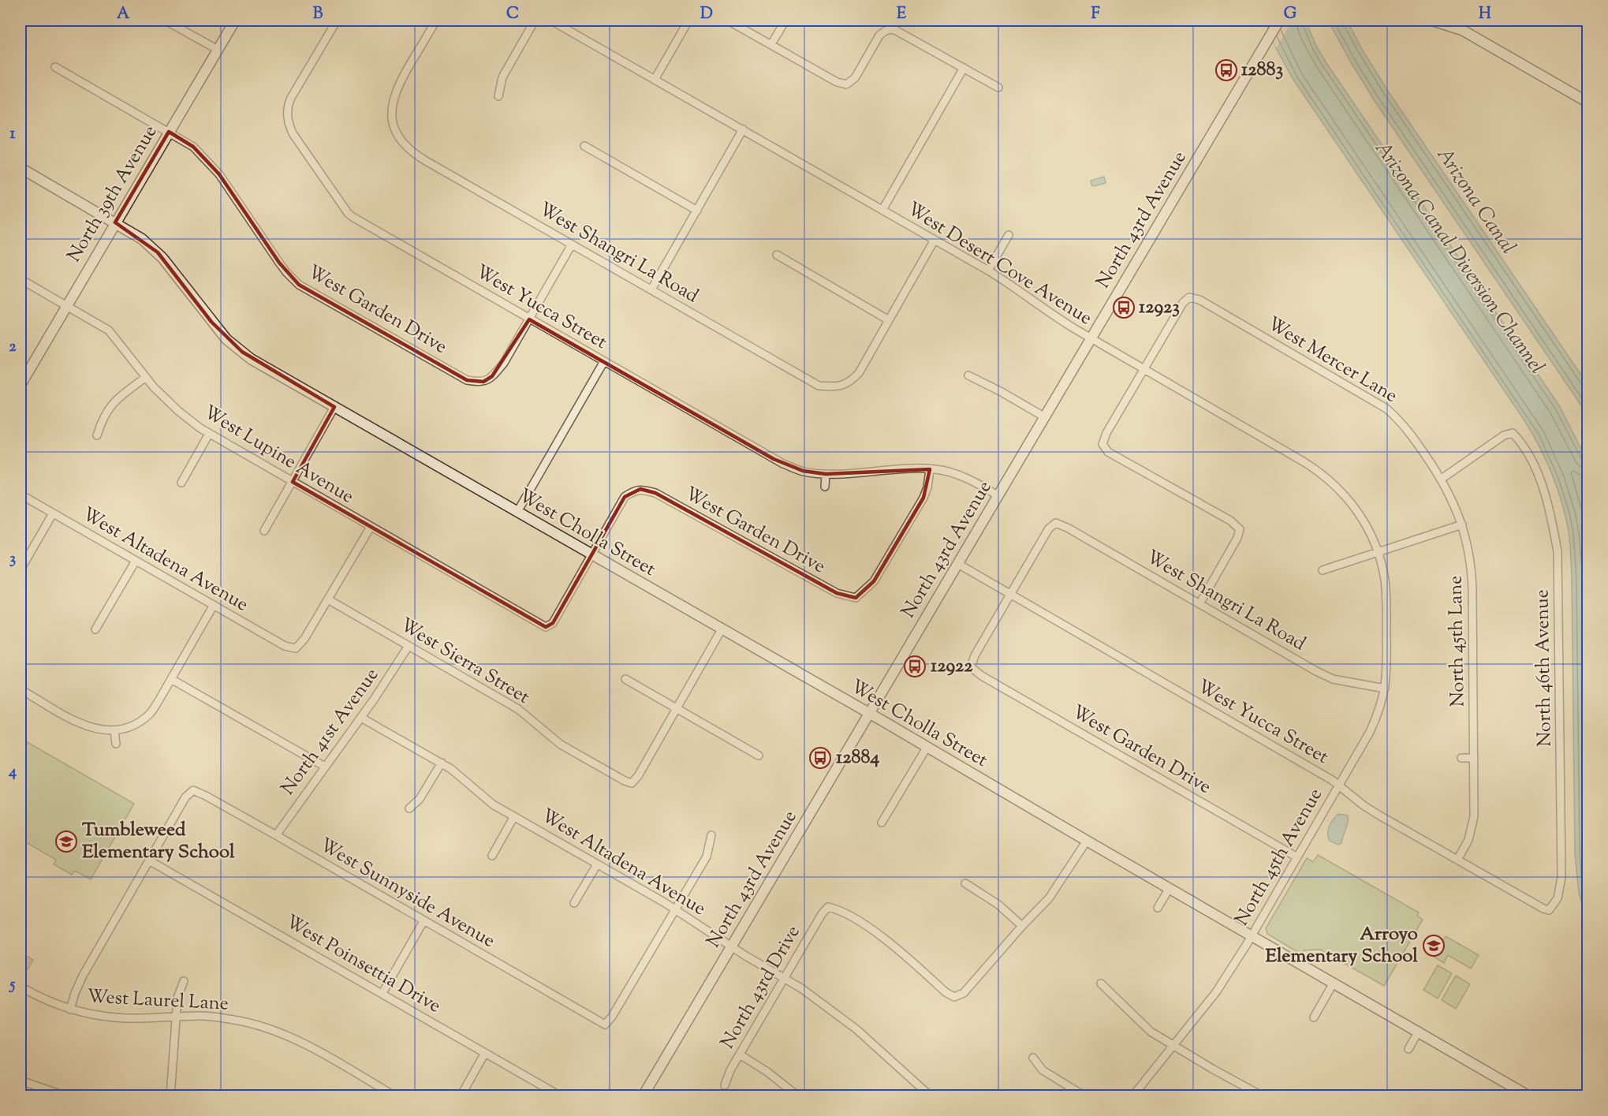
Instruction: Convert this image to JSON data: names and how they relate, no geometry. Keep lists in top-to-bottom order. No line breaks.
{"streets":{"street":["North 39th Avenue","North 43rd Avenue","West Shangri La Road","West Desert Cove Avenue","West Yucca Street","West Garden Drive","West Mercer Lane","West Lupine Avenue","West Cholla Street","West Altadena Avenue","North 45th Lane","West Sierra Street","North 46th Avenue","North 41st Avenue","North 45th Avenue","West Sunnyside Avenue","West Poinsettia Drive","North 43rd Drive","West Laurel Lane"]},"crossings":[["North 39th Avenue","West Garden Drive"],["North 39th Avenue","West Lupine Avenue"],["North 39th Avenue","West Cholla Street"],["North 43rd Avenue","West Desert Cove Avenue"],["North 43rd Avenue","West Yucca Street"],["North 43rd Avenue","West Cholla Street"],["North 43rd Avenue","West Altadena Avenue"],["West Shangri La Road","West Yucca Street"],["West Shangri La Road","West Garden Drive"],["West Shangri La Road","North 45th Avenue"],["West Desert Cove Avenue","West Mercer Lane"],["West Desert Cove Avenue","North 45th Avenue"],["West Yucca Street","West Garden Drive"],["West Yucca Street","North 45th Lane"],["West Yucca Street","North 46th Avenue"],["West Yucca Street","North 45th Avenue"],["West Garden Drive","West Lupine Avenue"],["West Garden Drive","West Cholla Street"],["West Garden Drive","North 45th Avenue"],["West Mercer Lane","North 45th Lane"],["West Mercer Lane","North 46th Avenue"],["West Lupine Avenue","West Cholla Street"],["West Cholla Street","North 45th Avenue"],["West Altadena Avenue","West Sierra Street"],["West Altadena Avenue","North 41st Avenue"],["West Altadena Avenue","West Sunnyside Avenue"],["West Altadena Avenue","North 43rd Drive"],["West Sierra Street","North 41st Avenue"],["North 41st Avenue","West Sunnyside Avenue"],["West Sunnyside Avenue","West Poinsettia Drive"]],"water":["Arizona Canal","Arizona Canal Diversion Channel"],"places":{"bus stop":["12883","12923","12922","12884"],"school or university":["Tumbleweed Elementary School","Arroyo Elementary School"]},"grid":{"columns":["A","B","C","D","E","F","G","H"],"rows":["1","2","3","4","5"]}}
